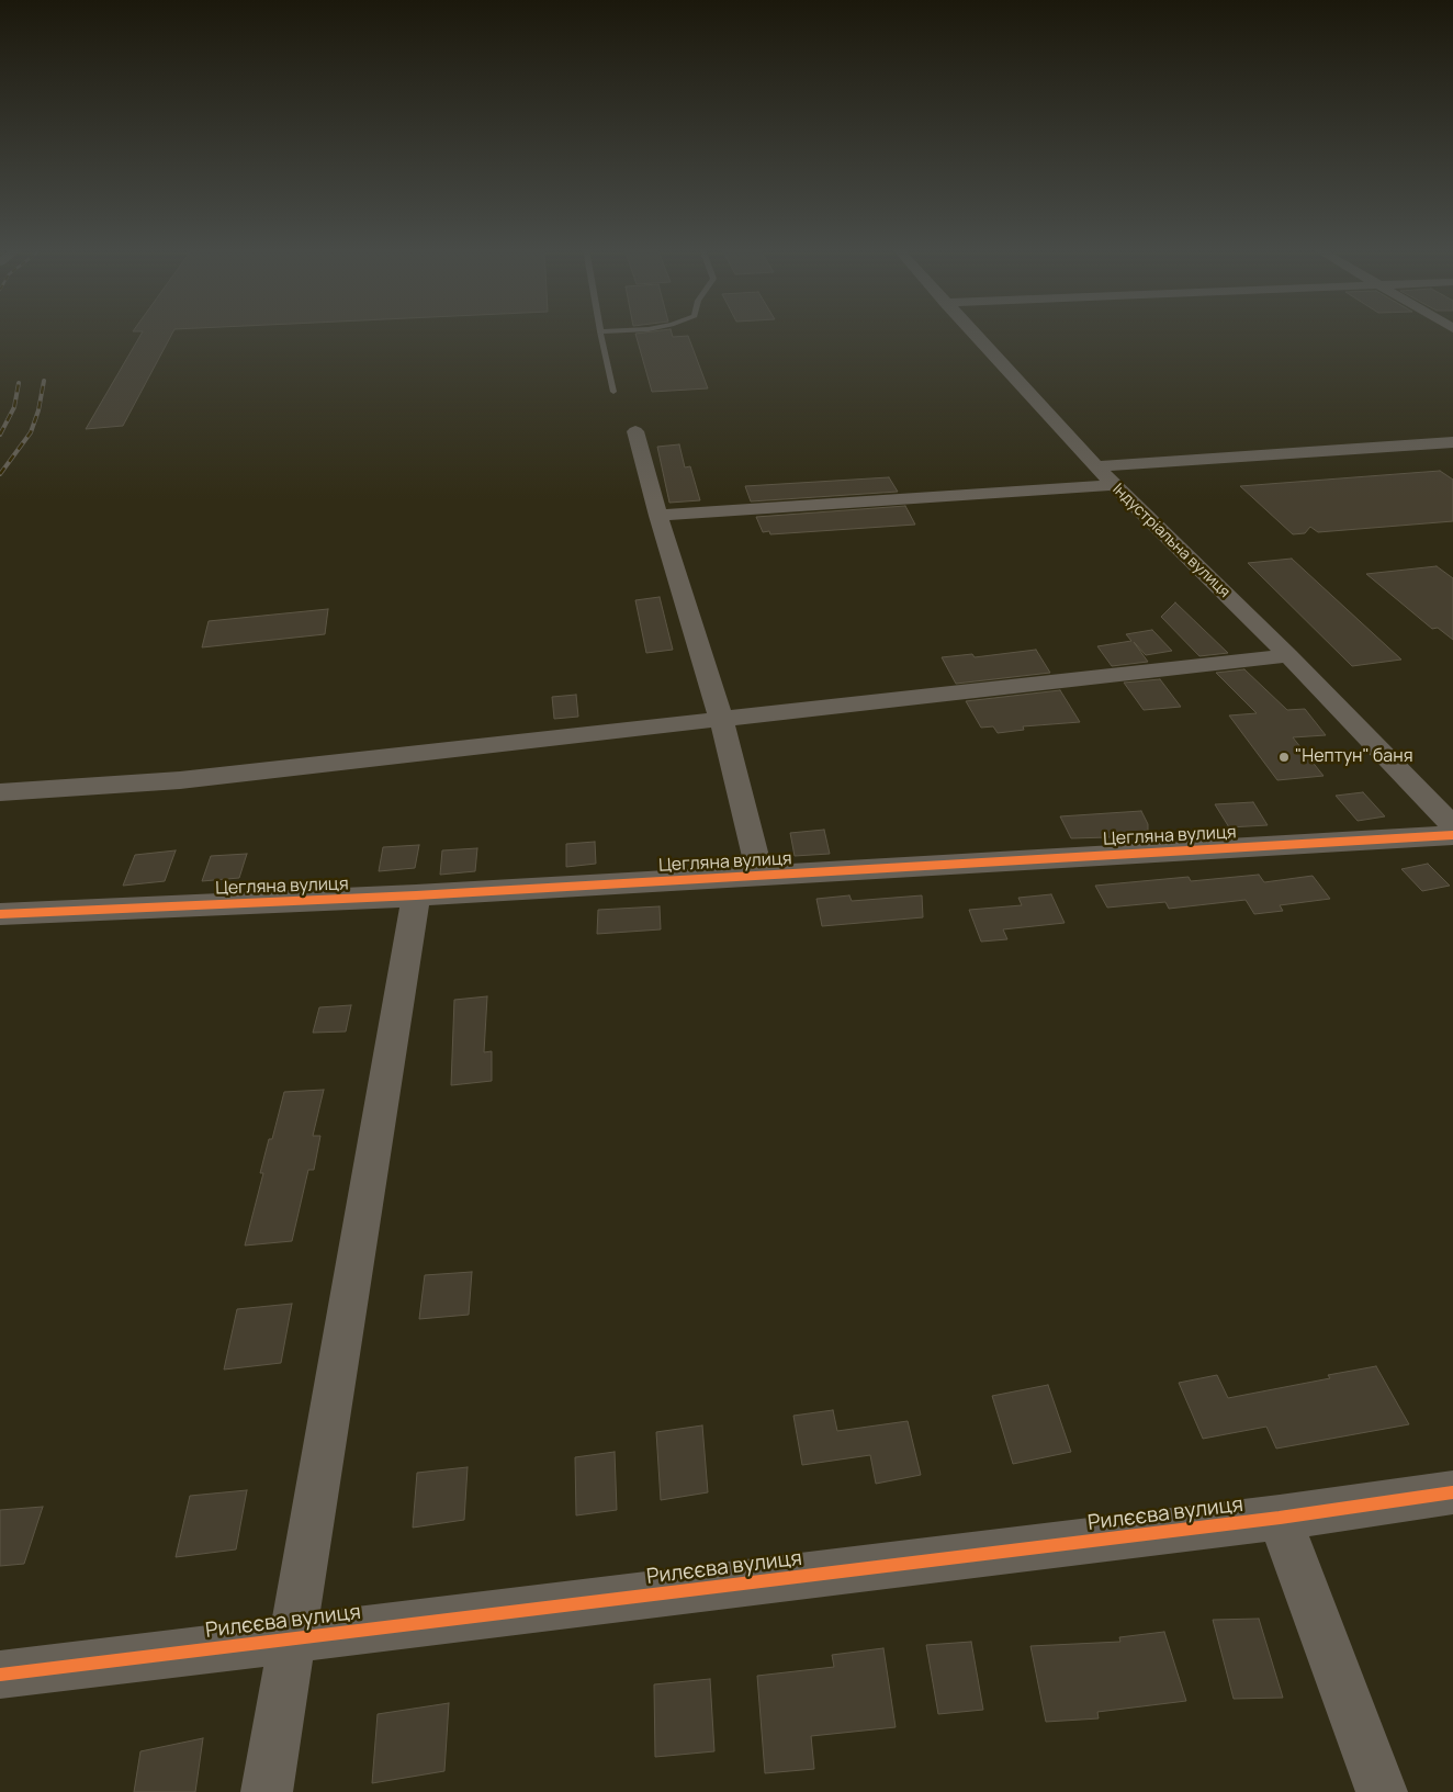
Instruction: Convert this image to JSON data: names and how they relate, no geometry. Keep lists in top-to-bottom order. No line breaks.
{"streets":{"street":["Індустріальна вулиця","Цегляна вулиця","Рилєєва вулиця"]},"places":["\"Нептун\" баня"]}
